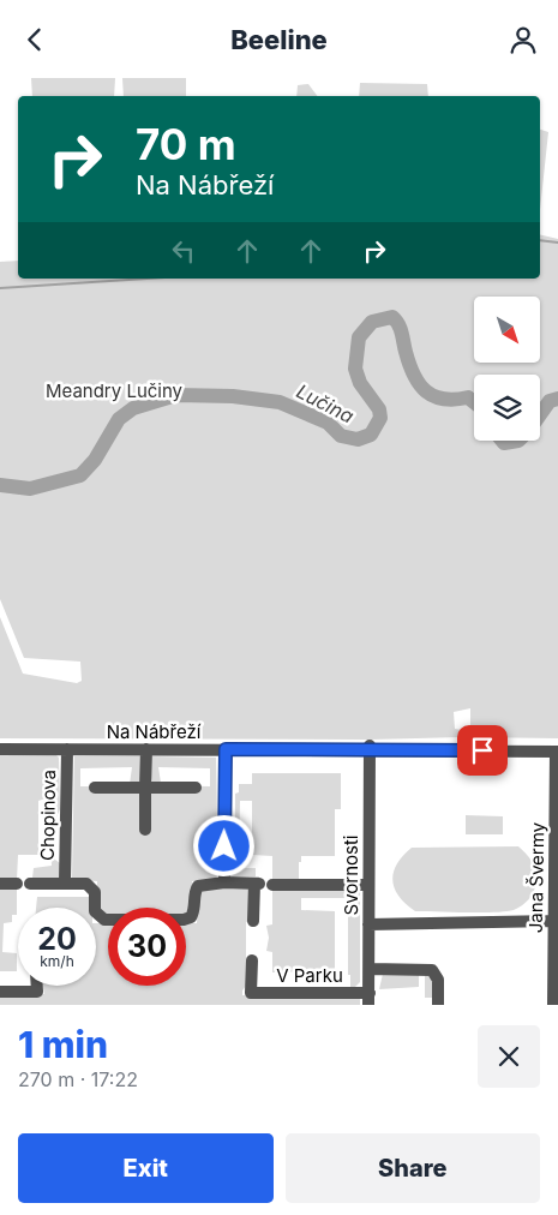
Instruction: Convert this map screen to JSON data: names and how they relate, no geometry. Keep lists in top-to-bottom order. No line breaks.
{"streets":{"street":["Na Nábřeží","Chopinova","Svornosti","Jana Švermy","V Parku"]},"crossings":[["Na Nábřeží","Chopinova"],["Na Nábřeží","Svornosti"],["Na Nábřeží","Jana Švermy"],["Svornosti","V Parku"]],"water":["Lučina"],"parks":["Meandry Lučiny"],"north":"bottom right","page":{"header":"Beeline","turn":["70 m","Na Nábřeží"],"speed":"20 km/h","limit":"30","heading":["1 min","270 m · 17:22"],"buttons":["Exit","Share"]}}
